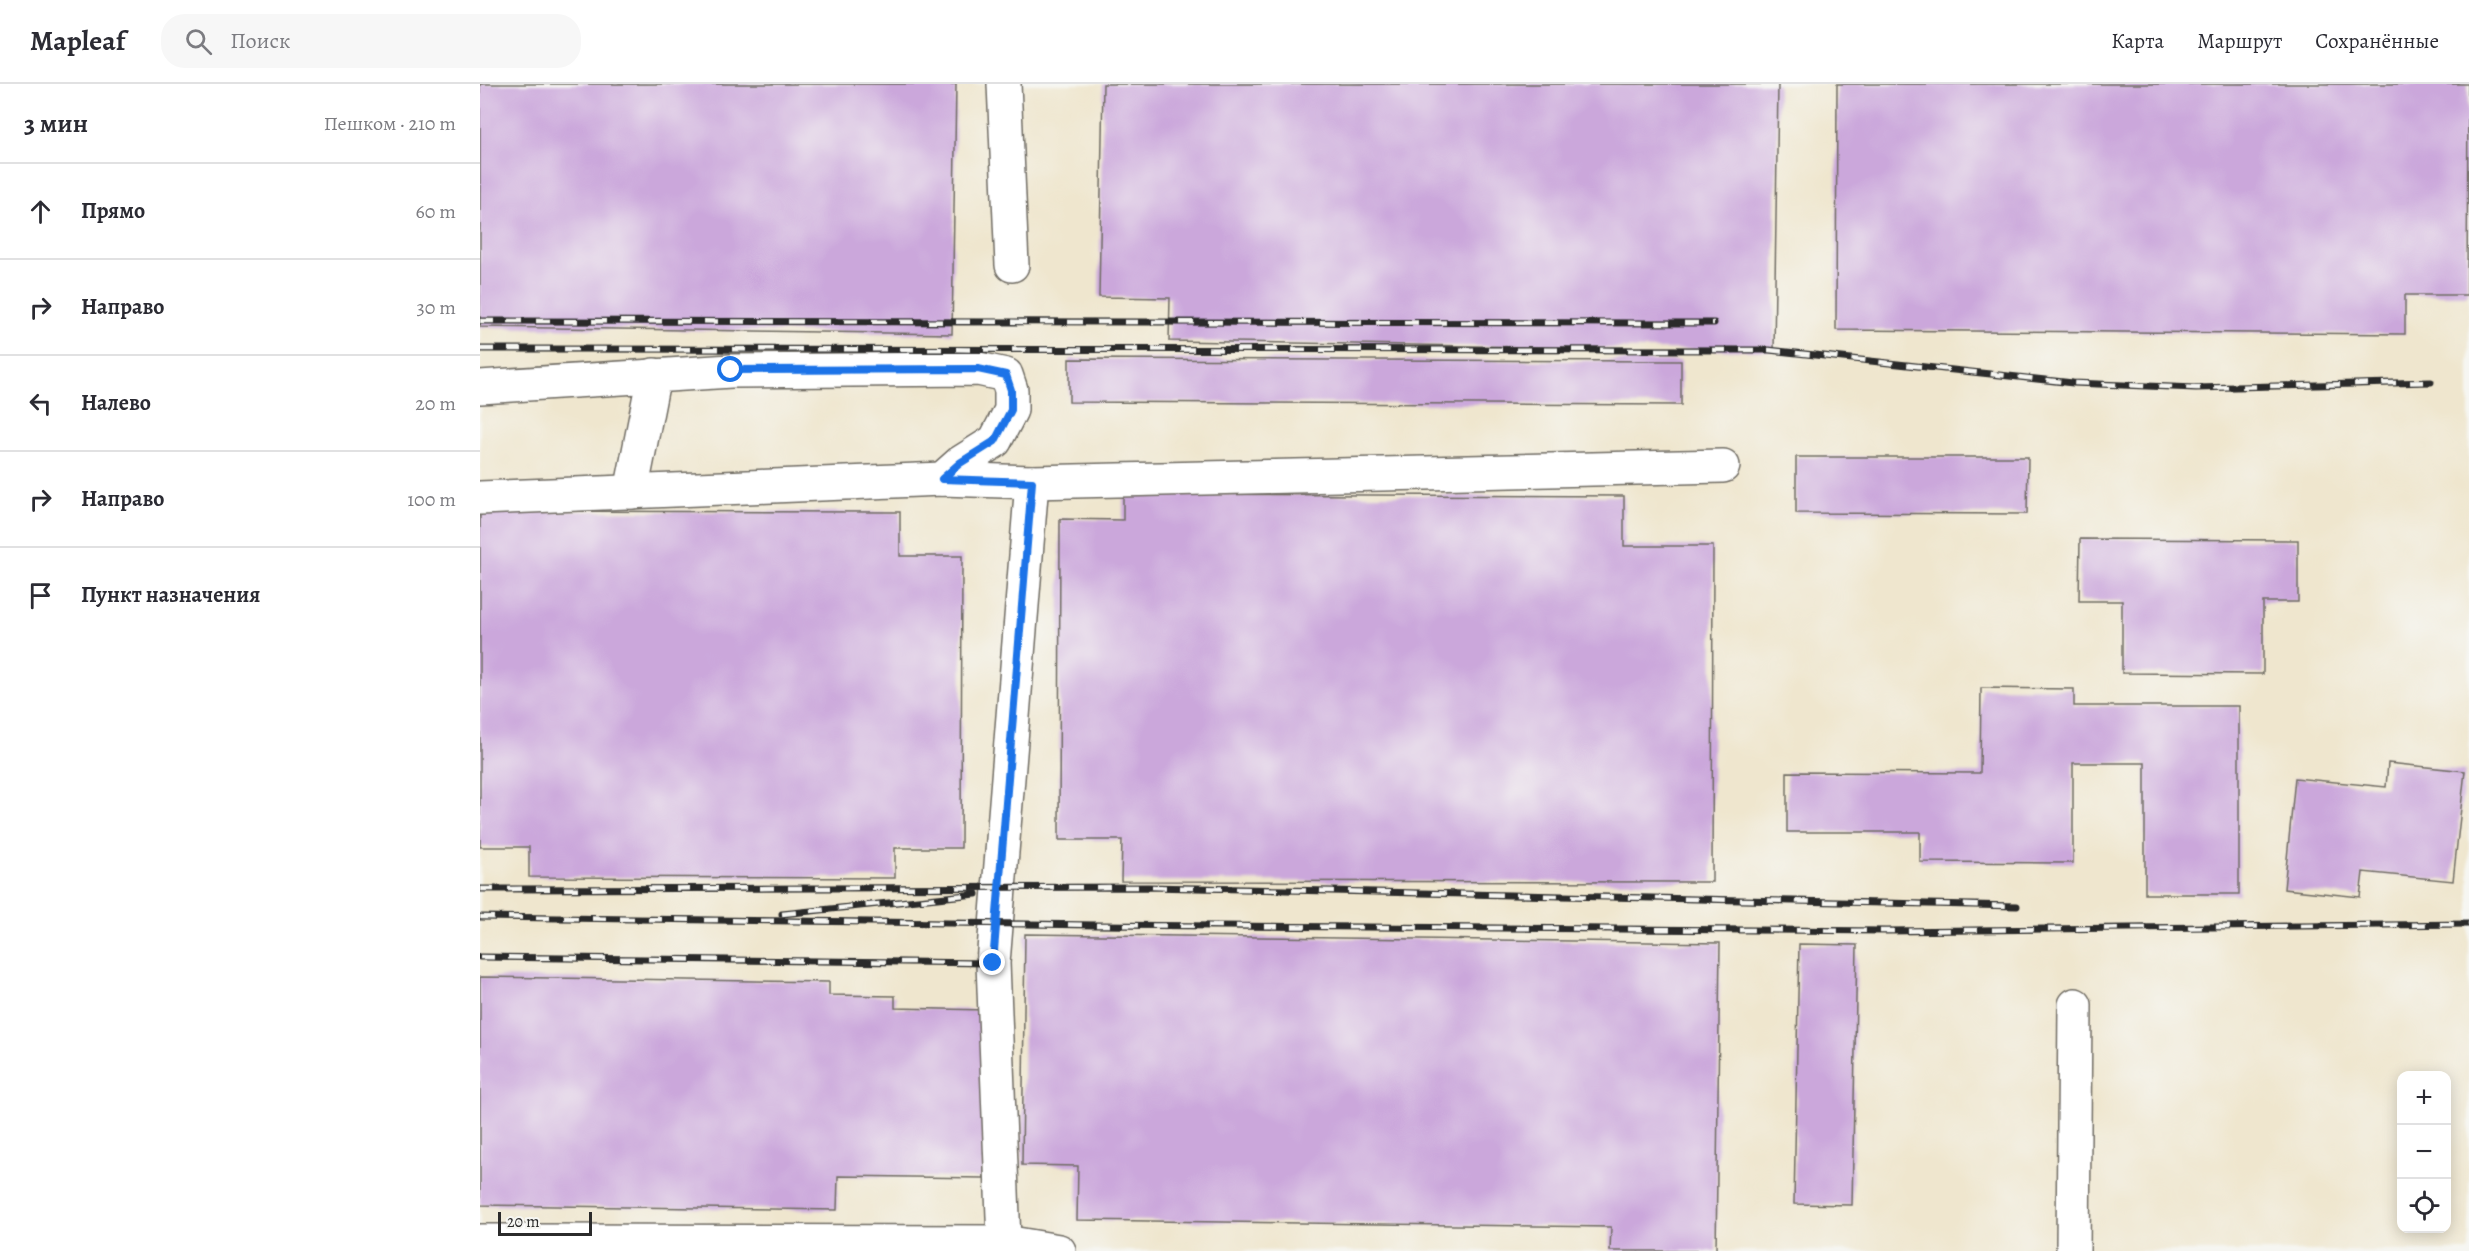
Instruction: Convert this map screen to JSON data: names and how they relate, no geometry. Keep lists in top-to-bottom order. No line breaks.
{"scale_bar":"20 m","page":{"header":"Mapleaf","search":"Поиск","nav":["Карта","Маршрут","Сохранённые"],"heading":["3 мин","Пешком · 210 m"],"list":[["Прямо","60 m"],["Направо","30 m"],["Налево","20 m"],["Направо","100 m"],"Пункт назначения"],"map_buttons":["+","−"],"scale":"20 m"}}
